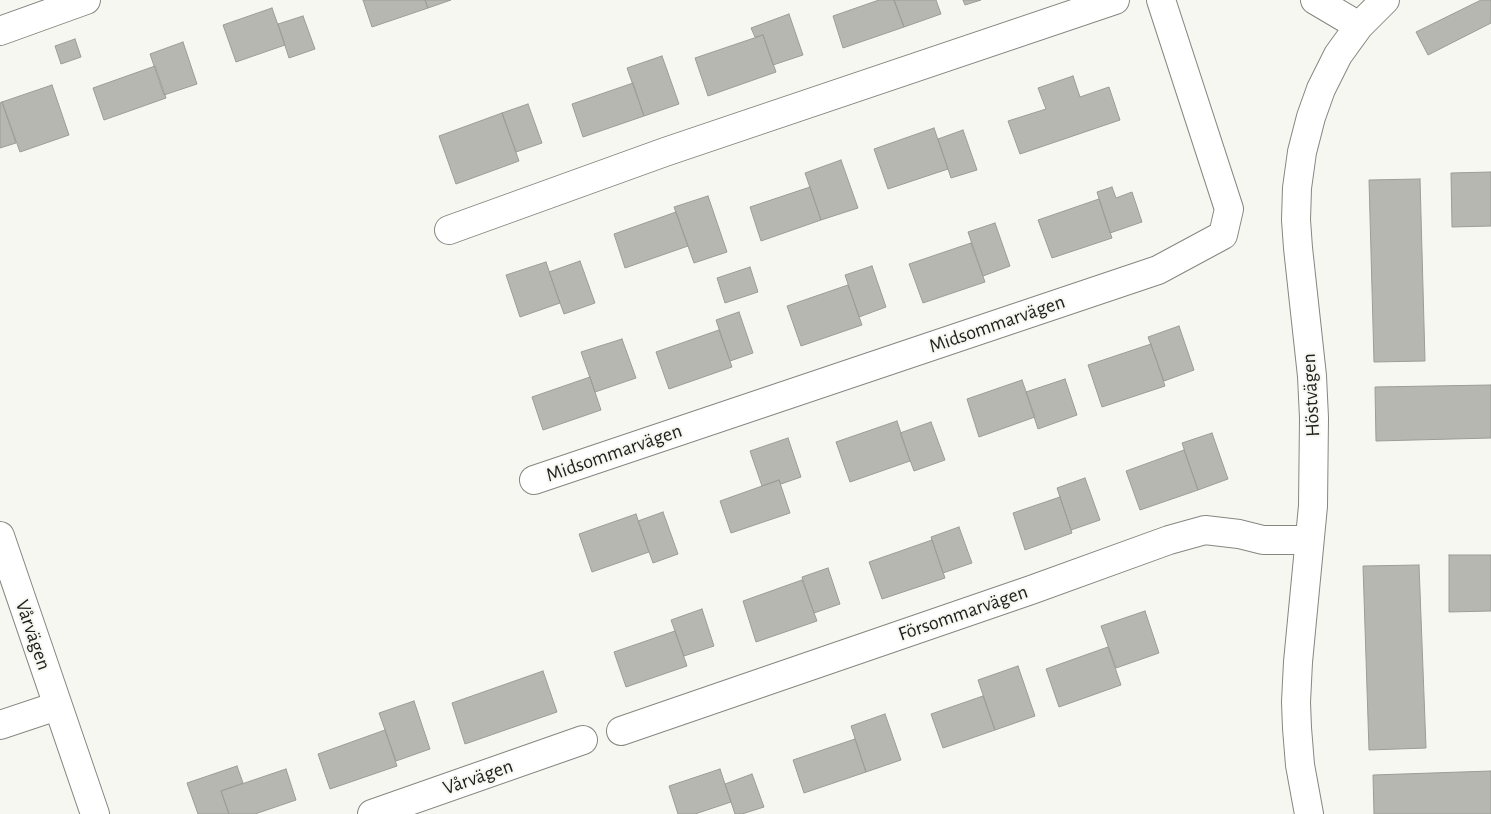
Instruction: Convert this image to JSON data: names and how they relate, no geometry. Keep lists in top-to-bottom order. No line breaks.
{"streets":{"street":["Midsommarvägen","Höstvägen","Försommarvägen","Vårvägen"]},"crossings":[["Höstvägen","Försommarvägen"]]}
